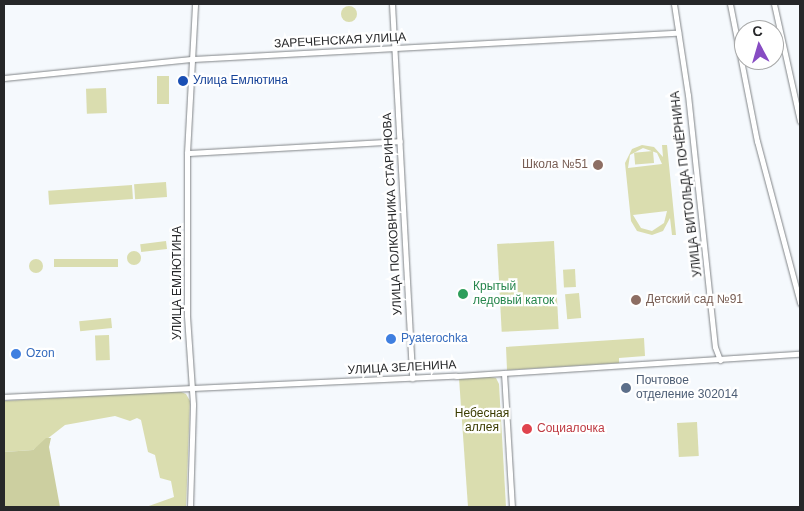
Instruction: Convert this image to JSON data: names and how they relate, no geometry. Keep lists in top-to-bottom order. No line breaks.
{"streets":{"street":["ЗАРЕЧЕНСКАЯ УЛИЦА","УЛИЦА ВИТОЛЬДА ПОЧЁРНИНА","УЛИЦА ПОЛКОВНИКА СТАРИНОВА","УЛИЦА ЕМЛЮТИНА","УЛИЦА ЗЕЛЕНИНА"]},"crossings":[["ЗАРЕЧЕНСКАЯ УЛИЦА","УЛИЦА ВИТОЛЬДА ПОЧЁРНИНА"],["ЗАРЕЧЕНСКАЯ УЛИЦА","УЛИЦА ПОЛКОВНИКА СТАРИНОВА"],["ЗАРЕЧЕНСКАЯ УЛИЦА","УЛИЦА ЕМЛЮТИНА"],["УЛИЦА ВИТОЛЬДА ПОЧЁРНИНА","УЛИЦА ЗЕЛЕНИНА"],["УЛИЦА ПОЛКОВНИКА СТАРИНОВА","УЛИЦА ЗЕЛЕНИНА"],["УЛИЦА ЕМЛЮТИНА","УЛИЦА ЗЕЛЕНИНА"]],"parks":["Небесная аллея"],"places":["Улица Емлютина","Школа №51","Крытый ледовый каток","Детский сад №91","Pyaterochka","Ozon","Почтовое отделение 302014","Социалочка"],"north":"top"}
